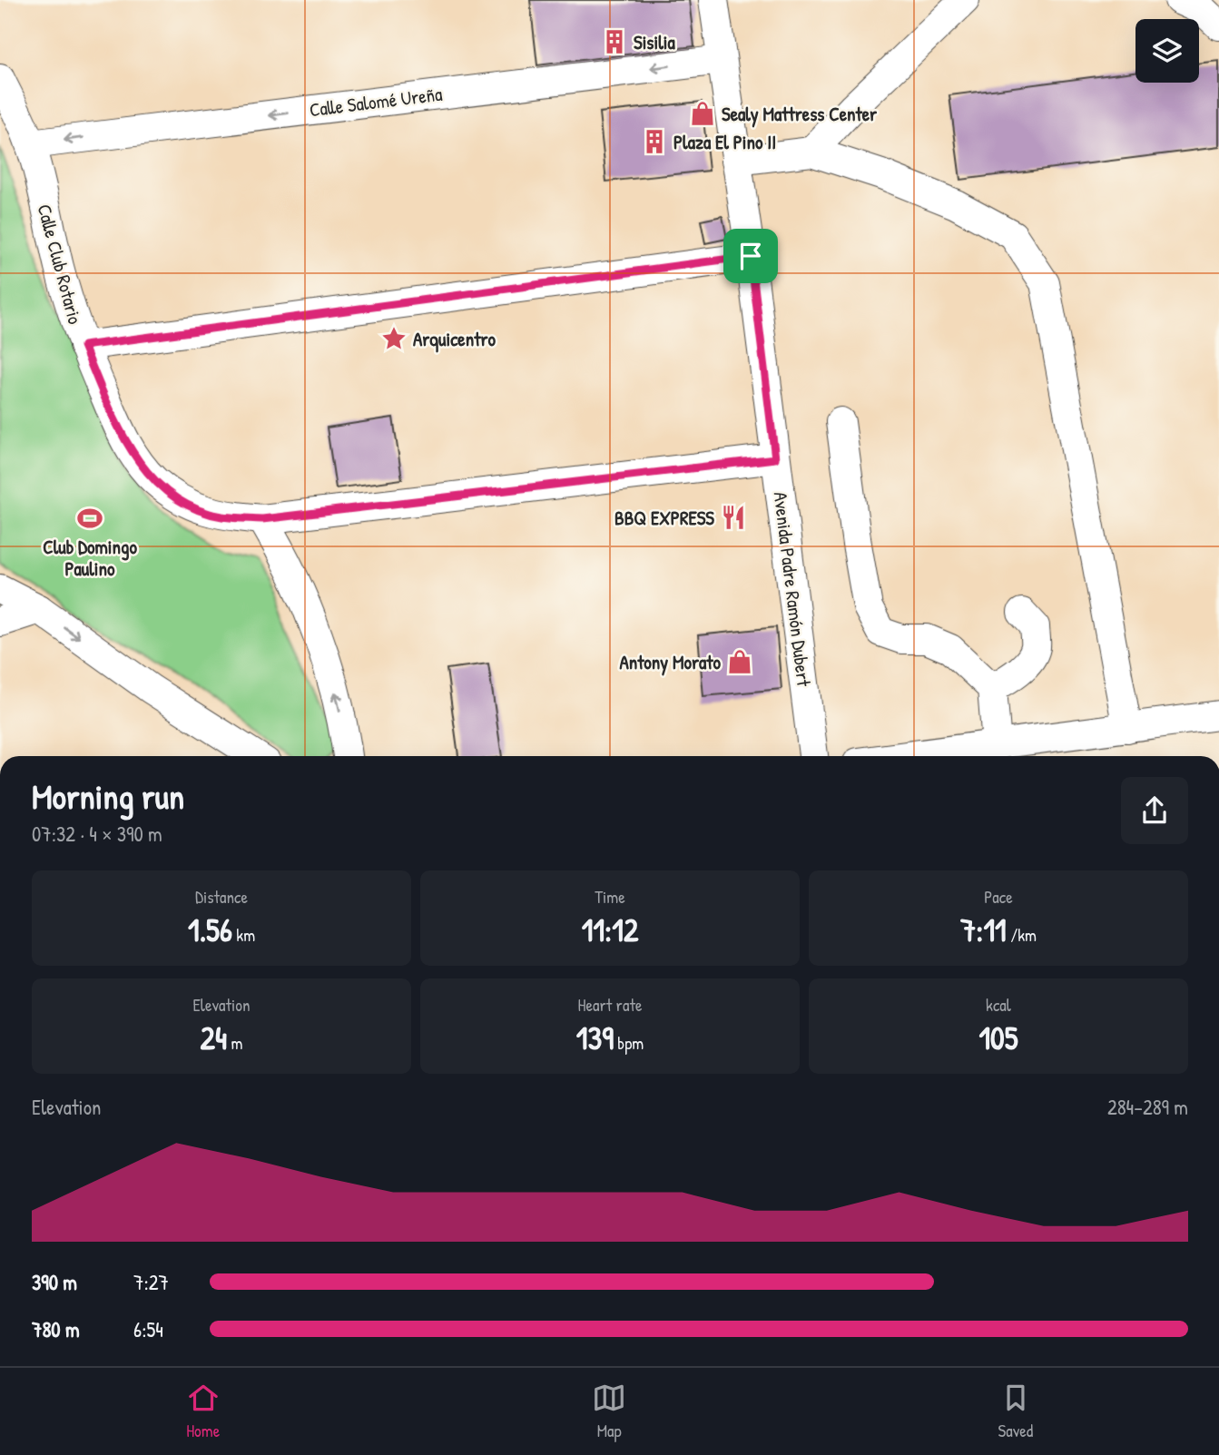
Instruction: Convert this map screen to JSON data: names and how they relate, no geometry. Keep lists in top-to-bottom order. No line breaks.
{"streets":{"street":["Calle Salomé Ureña","Calle Club Rotario","Avenida Padre Ramón Dubert"]},"crossings":[["Calle Salomé Ureña","Calle Club Rotario"],["Calle Salomé Ureña","Avenida Padre Ramón Dubert"],["Calle Club Rotario","Avenida Padre Ramón Dubert"]],"places":{"building":["Sisilia","Plaza El Pino II"],"shop":["Sealy Mattress Center","Antony Morato"],"place":["Arquicentro"],"restaurant":["BBQ EXPRESS"],"sports":["Club Domingo Paulino"]},"page":{"heading":["Morning run","07:32 · 4 × 390 m"],"stats":[["Distance","1.56 km"],["Time","11:12"],["Pace","7:11 /km"],["Elevation","24 m"],["Heart rate","139 bpm"],["kcal","105"]],"chart":["Elevation","284–289 m"],"list":[{"name":"390 m","note":"7:27"},{"name":"780 m","note":"6:54"}],"tabs":["Home","Map","Saved"]}}
